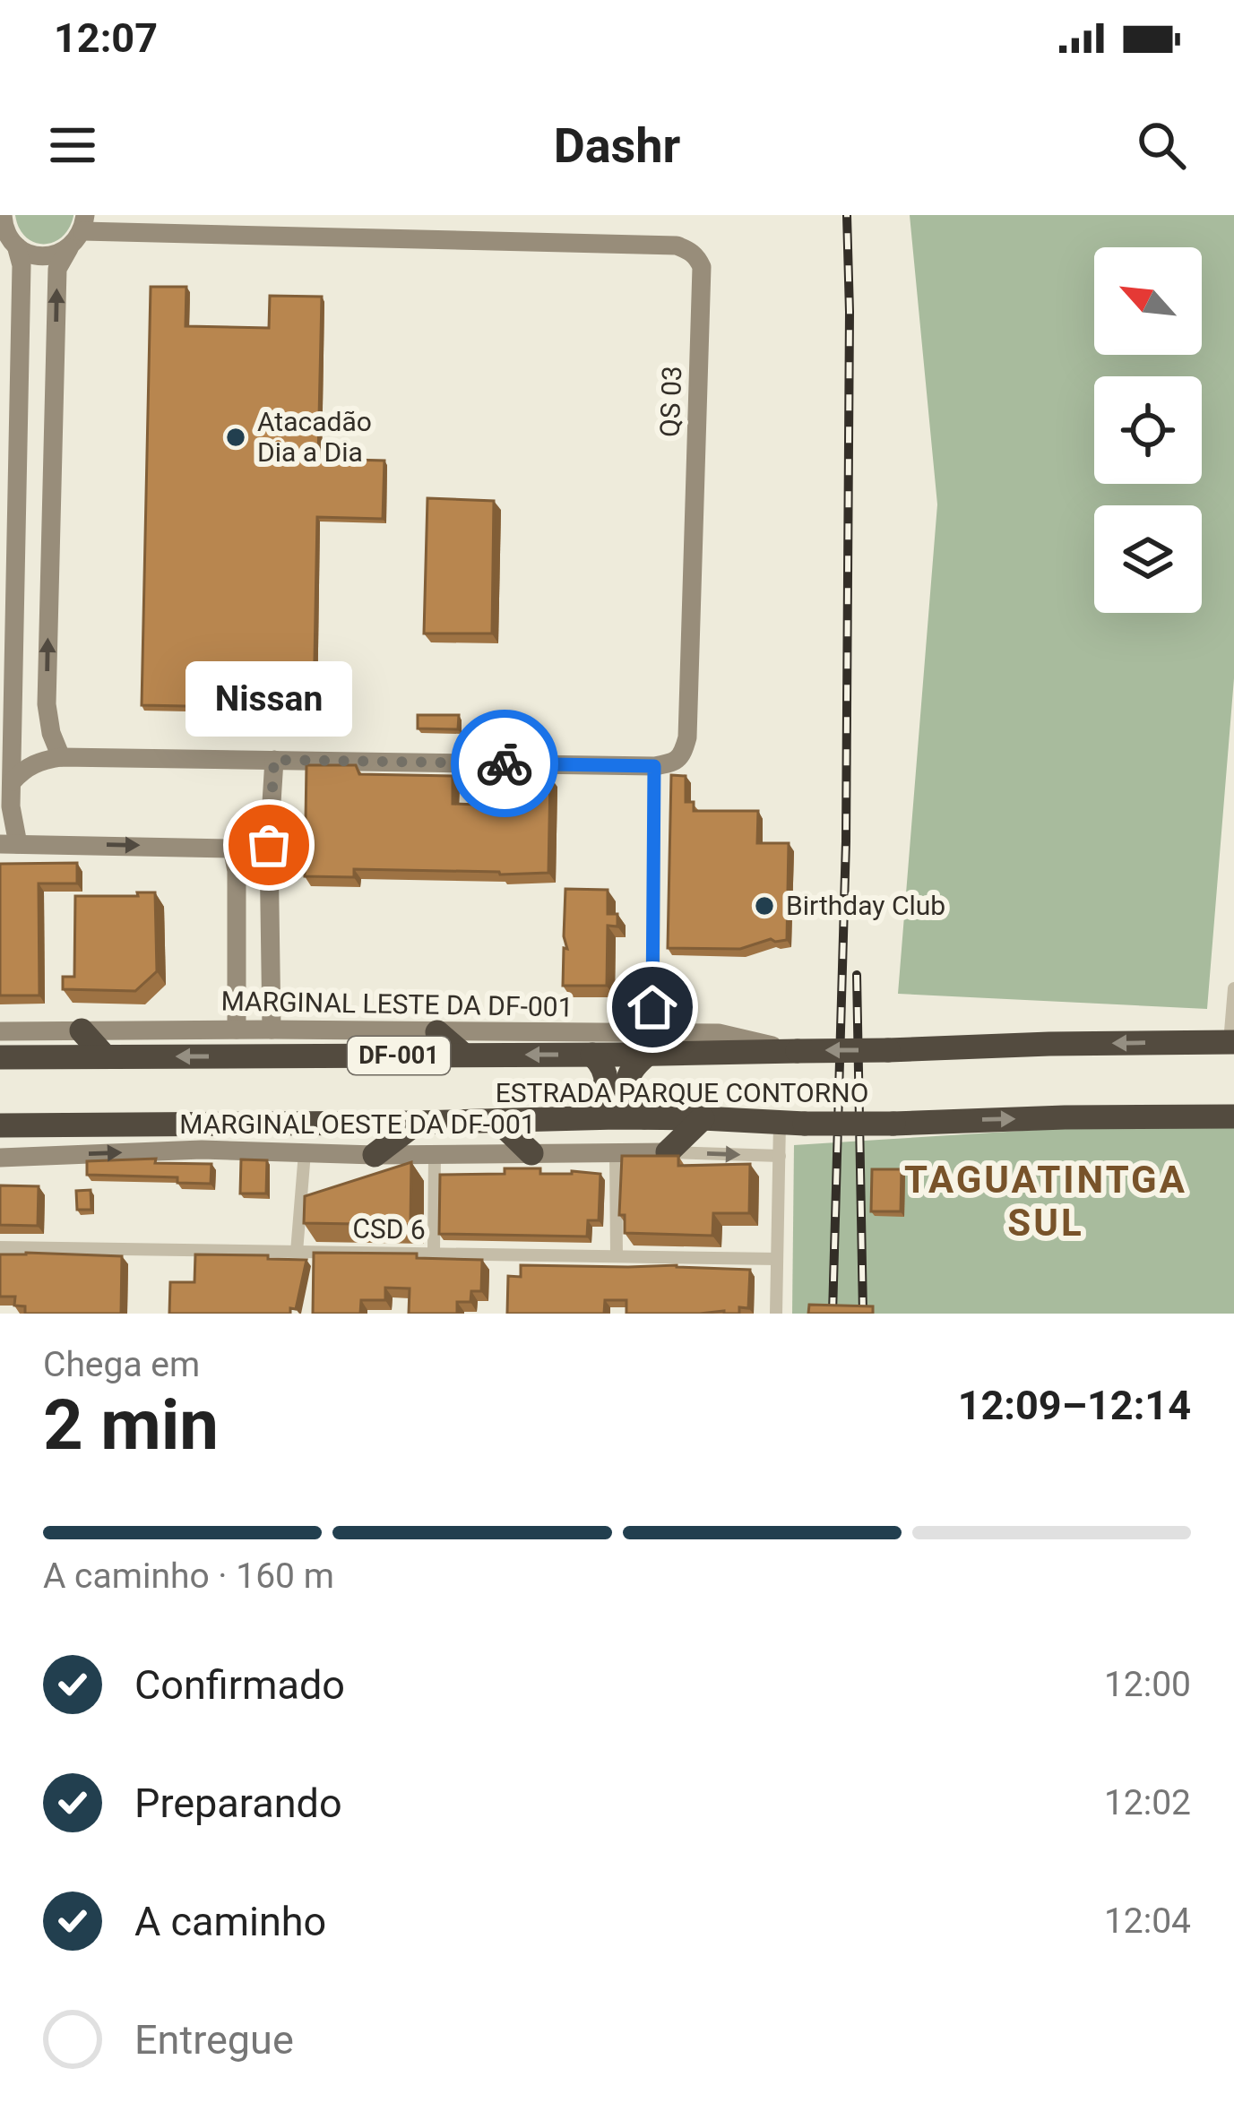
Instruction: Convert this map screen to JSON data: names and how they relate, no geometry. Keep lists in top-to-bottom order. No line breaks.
{"streets":{"highway":["DF-001","ESTRADA PARQUE CONTORNO"],"main road":["QS 03","MARGINAL LESTE DA DF-001","MARGINAL OESTE DA DF-001"],"street":["CSD 6"]},"crossings":[["MARGINAL LESTE DA DF-001","ESTRADA PARQUE CONTORNO"]],"one_way":["MARGINAL OESTE DA DF-001"],"districts":["TAGUATINTGA SUL"],"places":["Atacadão Dia a Dia","Nissan","Birthday Club"],"north":"top left","page":{"status":"12:07","header":"Dashr","bubble":"Nissan","heading":["2 min","Chega em","12:09–12:14"],"bar":"A caminho · 160 m","list":[["Confirmado","12:00"],["Preparando","12:02"],["A caminho","12:04"],"Entregue"]}}
